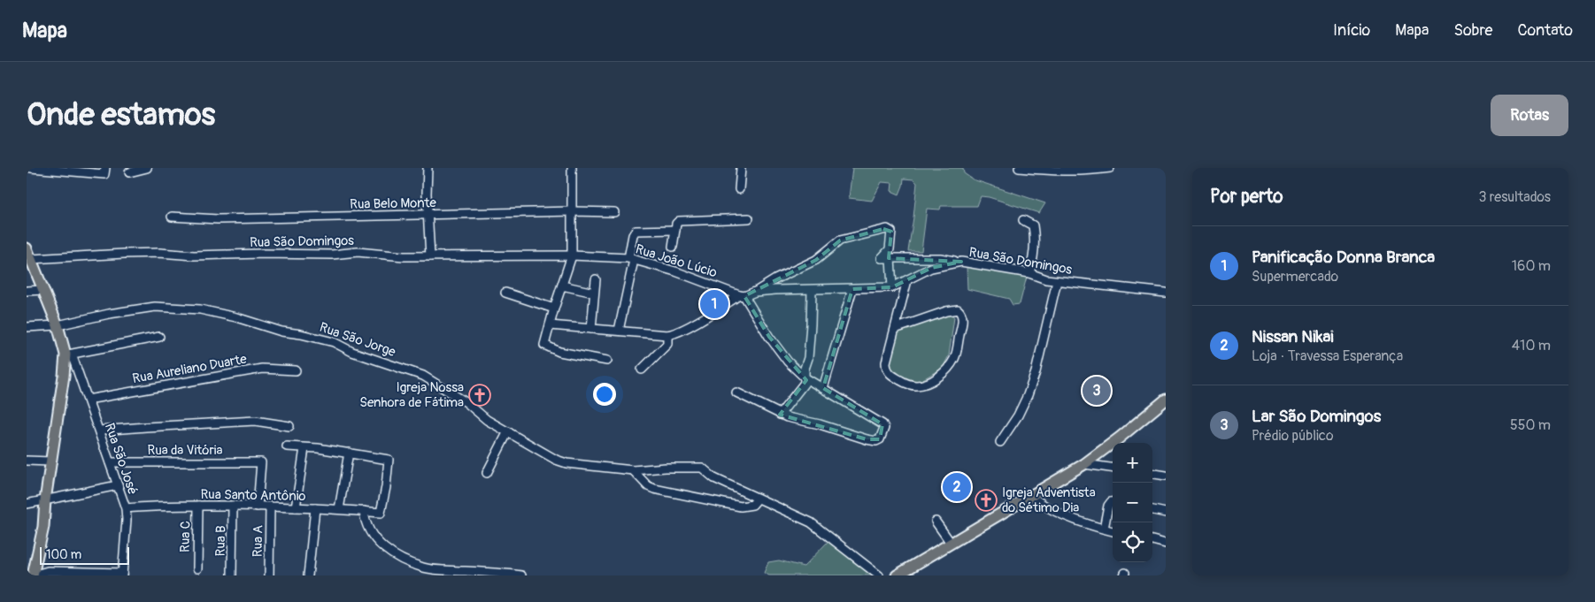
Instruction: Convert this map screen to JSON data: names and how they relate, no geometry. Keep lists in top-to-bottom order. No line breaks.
{"streets":{"street":["Rua Belo Monte","Rua São Domingos","Rua João Lúcio","Rua São Jorge","Rua Aureliano Duarte","Rua da Vitória","Rua São José","Rua Santo Antônio","Rua C","Rua B","Rua A"]},"crossings":[["Rua São Domingos","Rua João Lúcio"],["Rua Aureliano Duarte","Rua São José"],["Rua da Vitória","Rua São José"],["Rua da Vitória","Rua Santo Antônio"],["Rua São José","Rua Santo Antônio"],["Rua Santo Antônio","Rua C"],["Rua Santo Antônio","Rua B"],["Rua Santo Antônio","Rua A"]],"places":{"church":["Igreja Nossa Senhora de Fátima","Igreja Adventista do Sétimo Dia"]},"scale_bar":"100 m","page":{"header":"Mapa","nav":["Início","Mapa","Sobre","Contato"],"buttons":"Rotas","title":"Onde estamos","heading":["Por perto","3 resultados"],"list":[{"mark":"1","name":"Panificação Donna Branca","note":"Supermercado","value":"160 m"},{"mark":"2","name":"Nissan Nikai","note":"Loja · Travessa Esperança","value":"410 m"},{"mark":"3","name":"Lar São Domingos","note":"Prédio público","value":"550 m"}],"pins":["1","3","2"],"map_buttons":["+","−"],"scale":"100 m"}}
